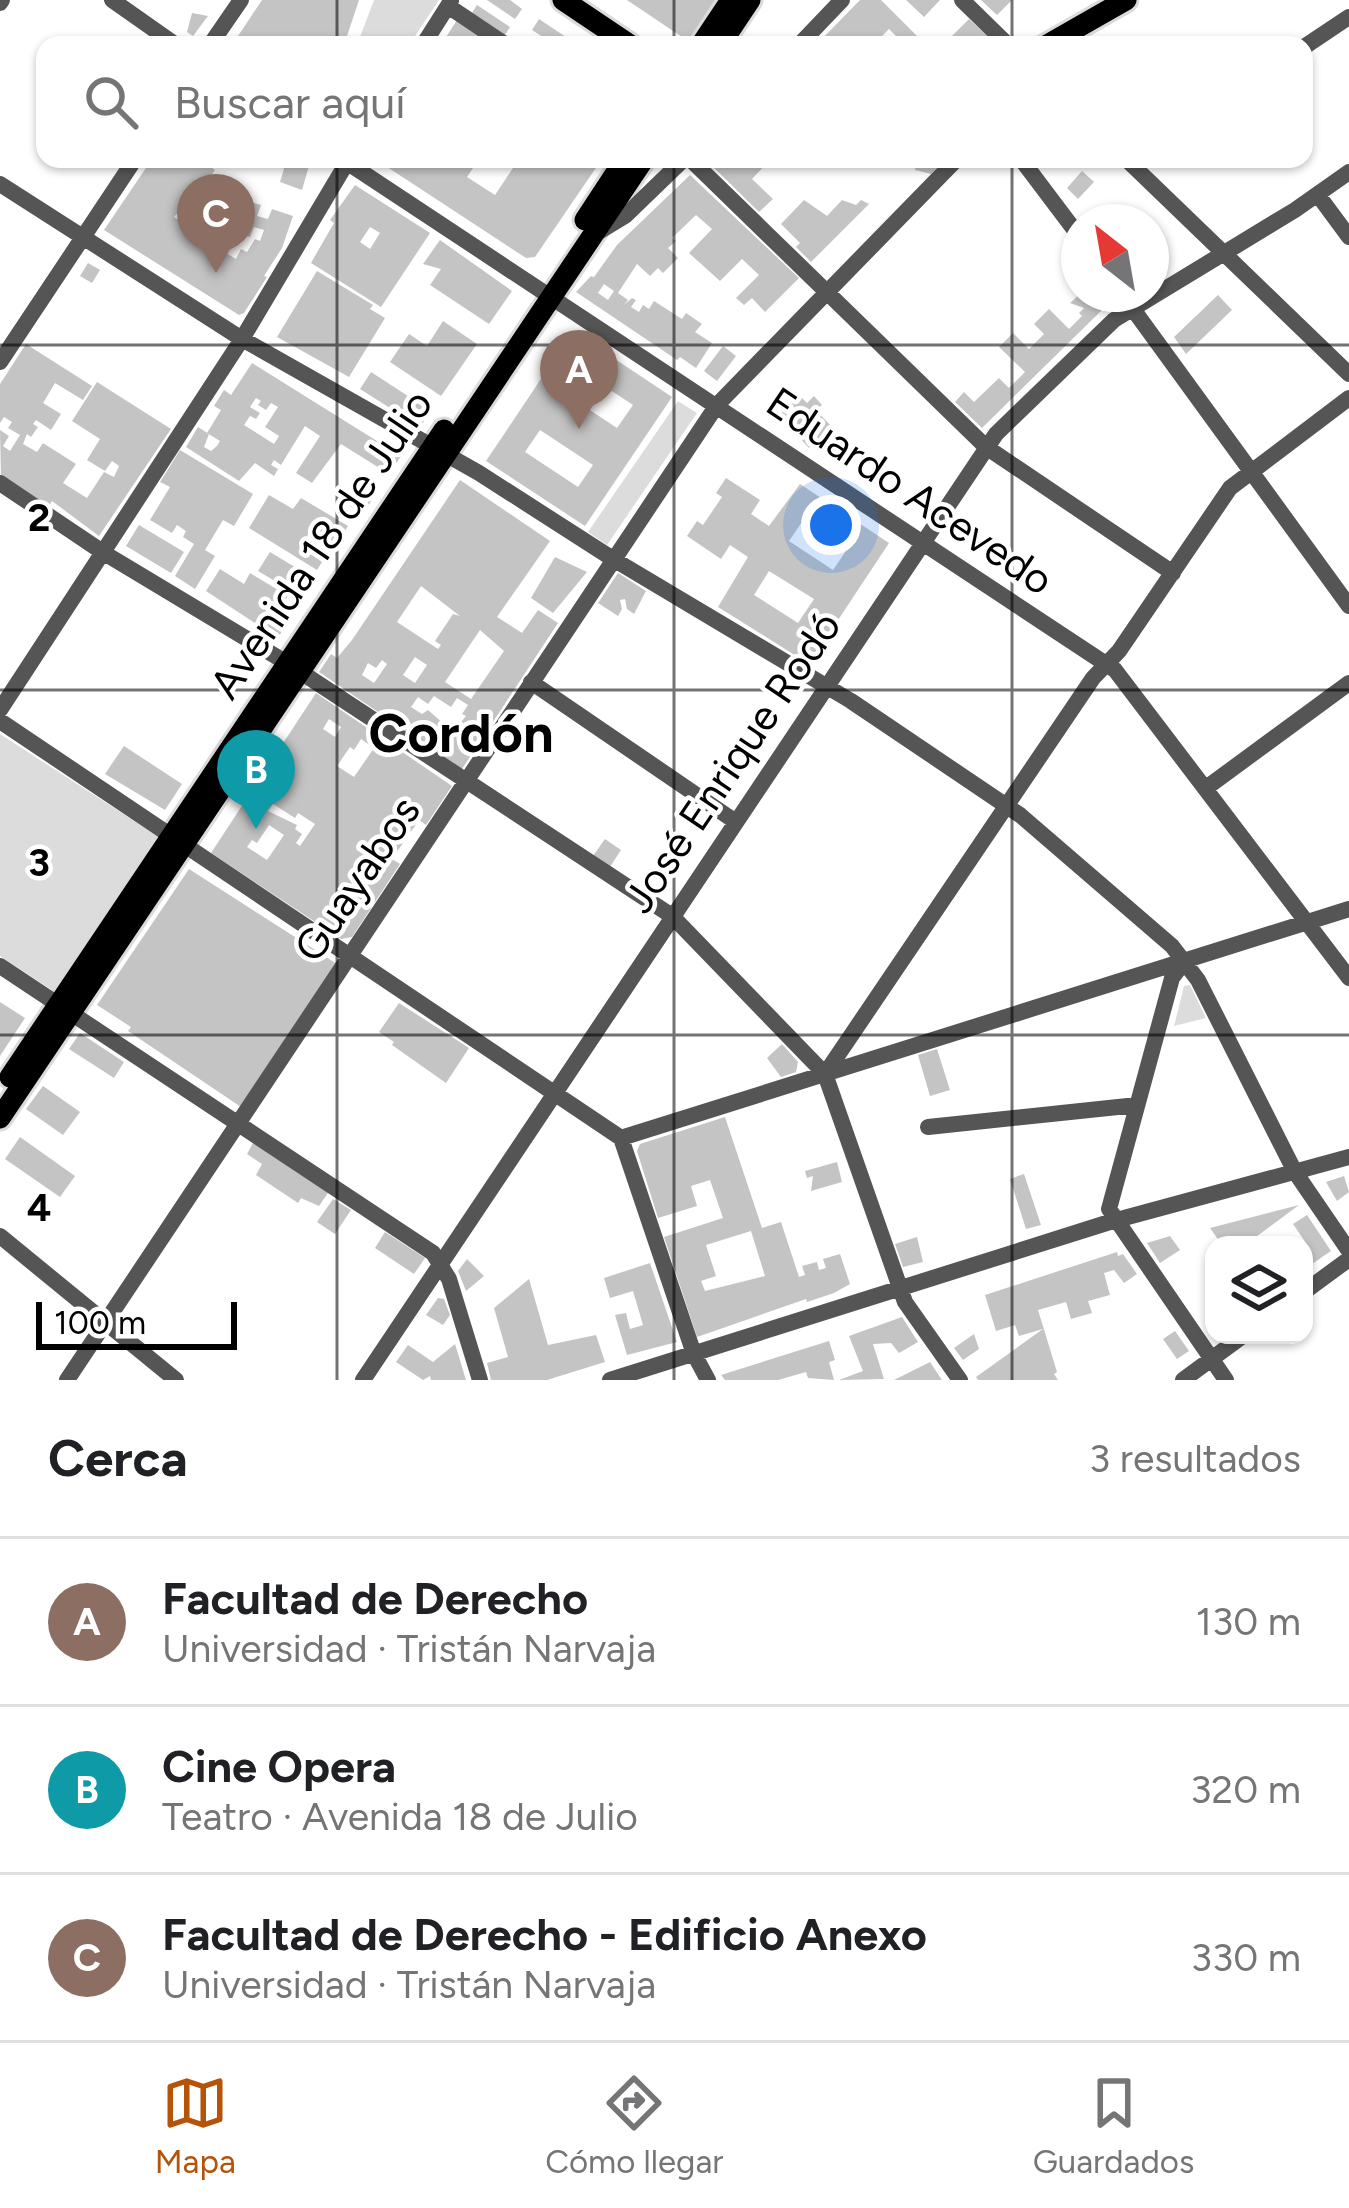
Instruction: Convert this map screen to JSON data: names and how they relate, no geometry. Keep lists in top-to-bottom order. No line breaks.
{"streets":{"main road":["Avenida 18 de Julio"],"street":["Eduardo Acevedo","José Enrique Rodó","Guayabos"]},"crossings":[["Eduardo Acevedo","Avenida 18 de Julio"],["Eduardo Acevedo","José Enrique Rodó"],["Eduardo Acevedo","Guayabos"]],"districts":["Cordón"],"scale_bar":"100 m","north":"top left","page":{"search":"Buscar aquí","pins":["C","A","B"],"scale":"100 m","heading":["Cerca","3 resultados"],"list":[{"mark":"A","name":"Facultad de Derecho","note":"Universidad · Tristán Narvaja","value":"130 m"},{"mark":"B","name":"Cine Opera","note":"Teatro · Avenida 18 de Julio","value":"320 m"},{"mark":"C","name":"Facultad de Derecho - Edificio Anexo","note":"Universidad · Tristán Narvaja","value":"330 m"}],"nav":["Mapa","Cómo llegar","Guardados"]},"grid":{"rows":["2","3","4"]}}
